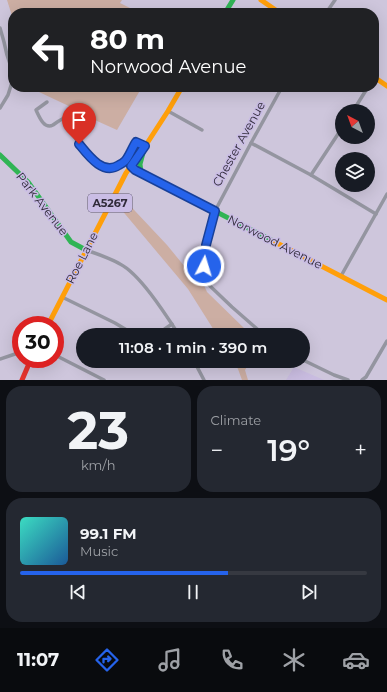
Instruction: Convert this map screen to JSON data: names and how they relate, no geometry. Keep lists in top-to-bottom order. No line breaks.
{"streets":{"main road":["A5267","Park Avenue","Norwood Avenue","Roe Lane"],"street":["Chester Avenue"]},"crossings":[["Chester Avenue","Norwood Avenue"],["Park Avenue","Roe Lane"],["Norwood Avenue","Roe Lane"]],"north":"top left","page":{"turn":["80 m","Norwood Avenue"],"limit":"30","trip":"11:08 · 1 min · 390 m","tile":[["23","km/h"],"Climate"],"heat":["−","19°","+"],"song":["99.1 FM","Music"],"tabs":"11:07"}}
